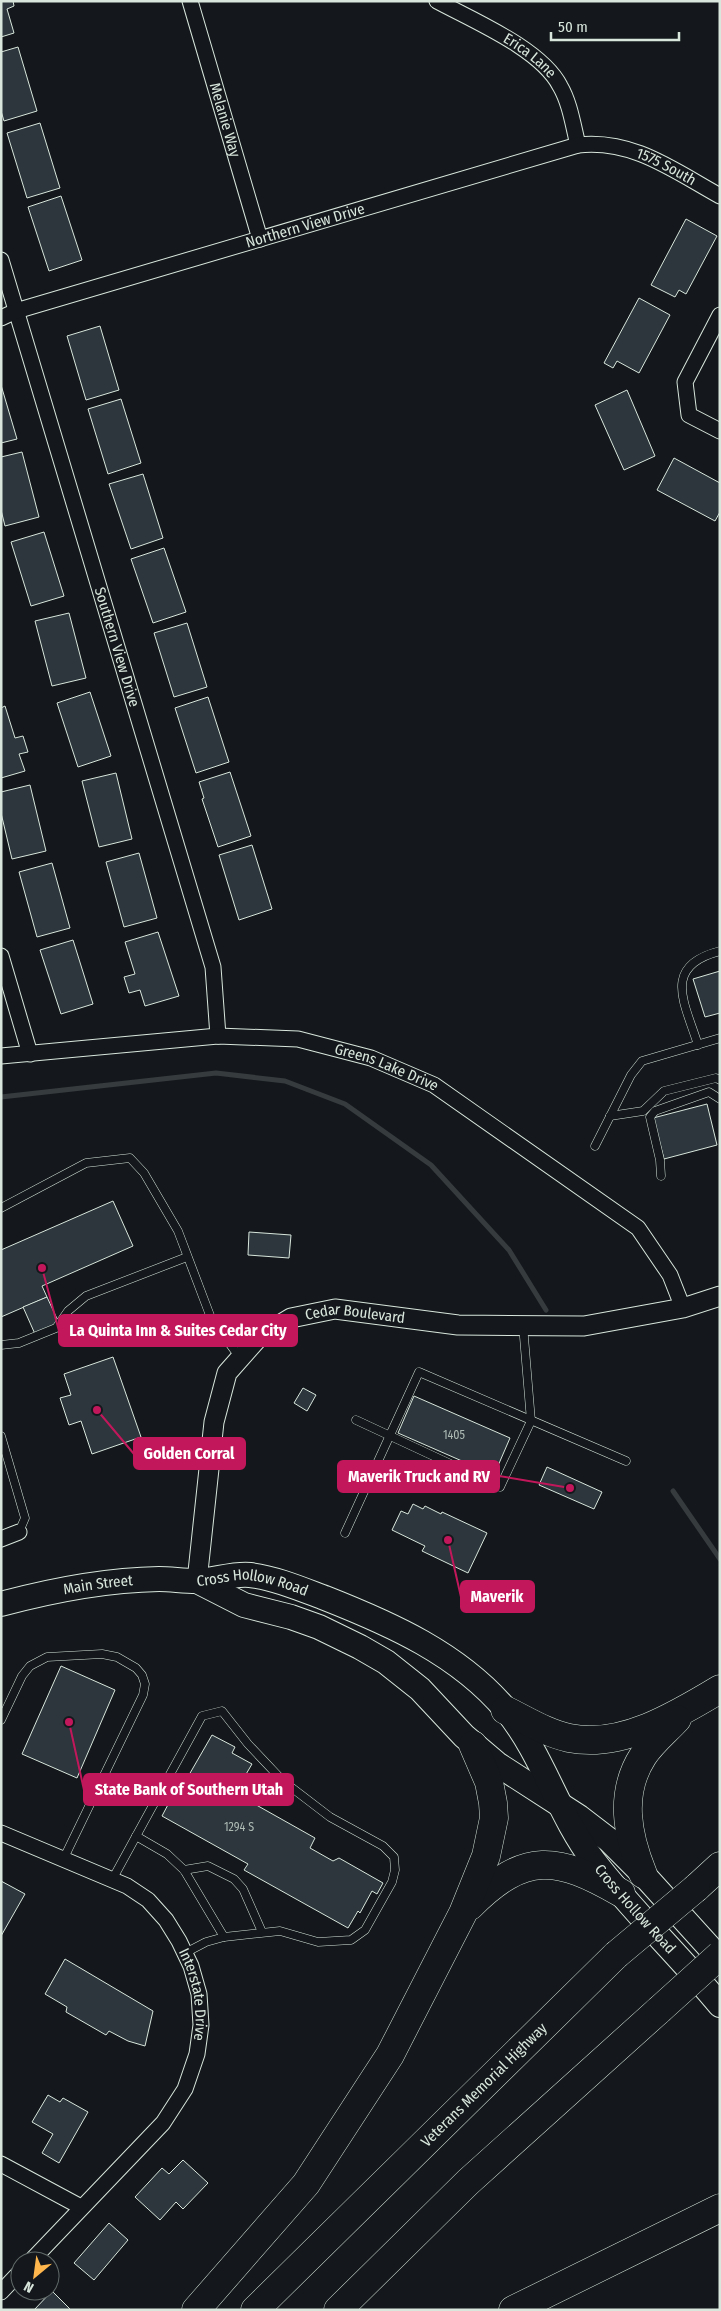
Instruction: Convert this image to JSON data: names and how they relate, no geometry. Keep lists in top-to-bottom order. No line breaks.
{"streets":{"highway":["Veterans Memorial Highway"],"main road":["Main Street","Cross Hollow Road"],"street":["Erica Lane","Melanie Way","1575 South","Northern View Drive","Southern View Drive","Greens Lake Drive","Cedar Boulevard","Interstate Drive"]},"crossings":[["Erica Lane","Northern View Drive"],["Melanie Way","Northern View Drive"],["1575 South","Northern View Drive"],["Northern View Drive","Southern View Drive"],["Southern View Drive","Greens Lake Drive"],["Greens Lake Drive","Cedar Boulevard"],["Cedar Boulevard","Main Street"],["Cedar Boulevard","Cross Hollow Road"],["Main Street","Cross Hollow Road"]],"places":["La Quinta Inn & Suites Cedar City","Golden Corral","Maverik Truck and RV","Maverik","State Bank of Southern Utah"],"house_numbers":["1405","1294 S"],"scale_bar":"50 m","north":"bottom left"}
